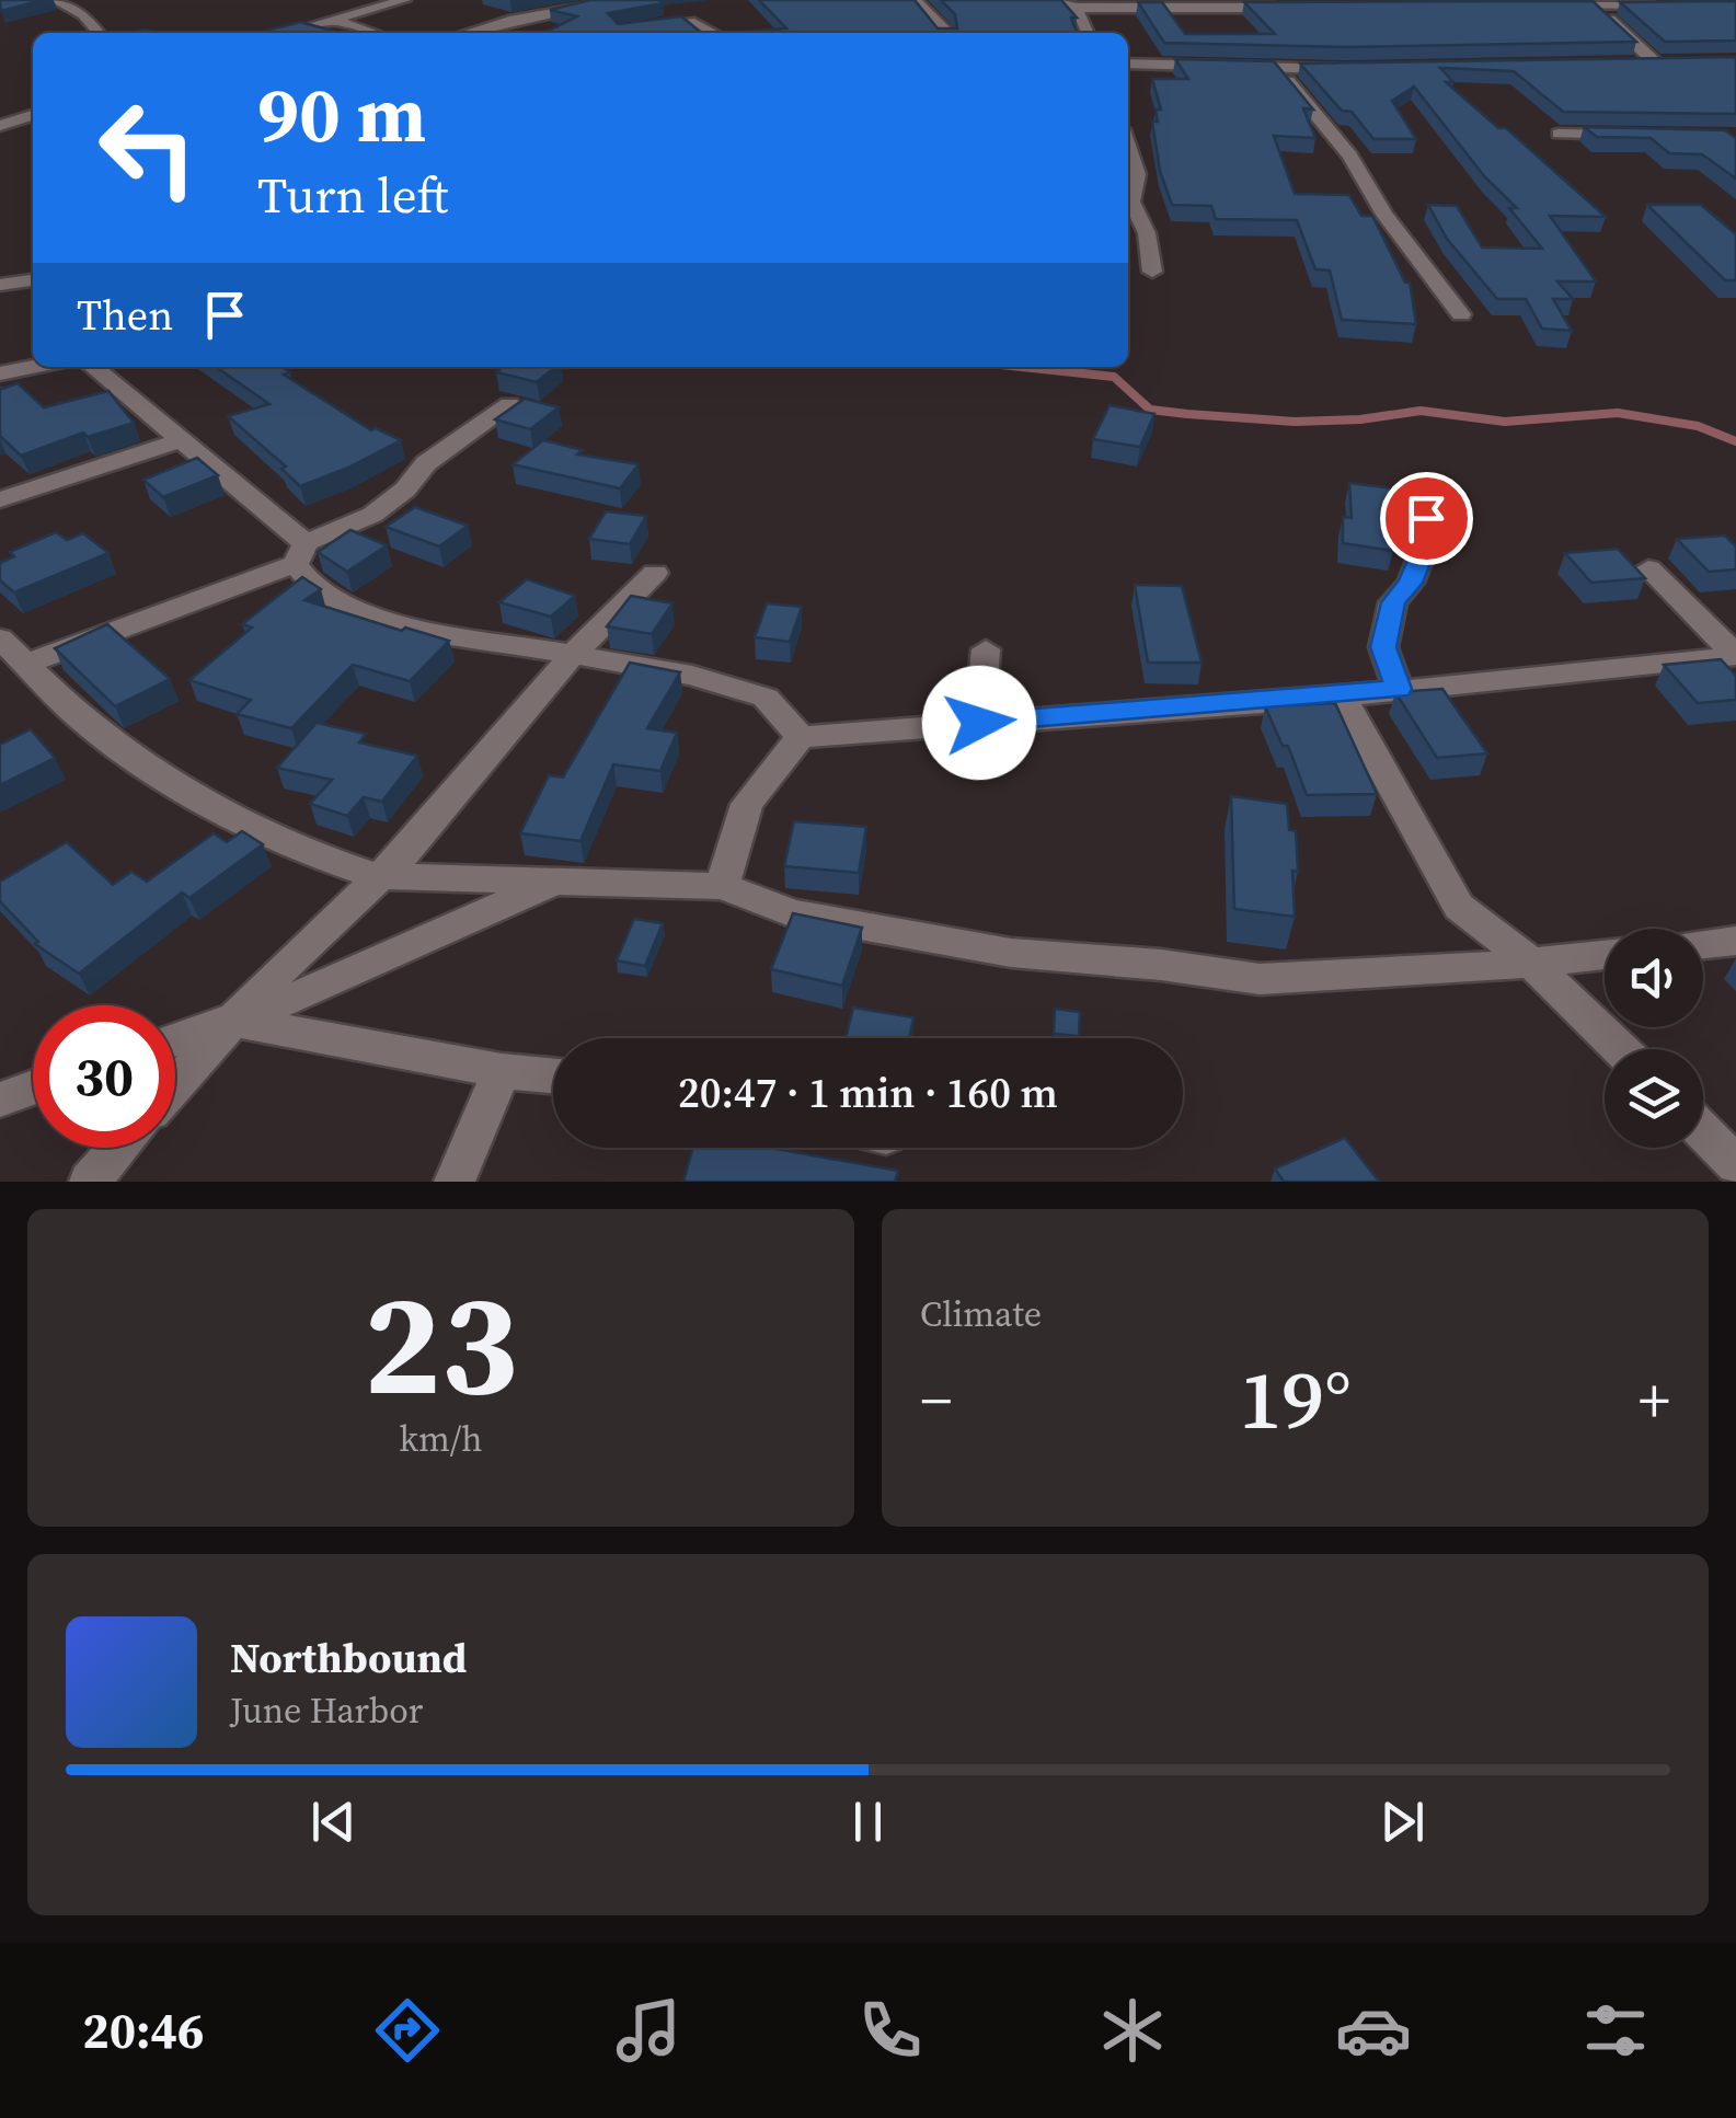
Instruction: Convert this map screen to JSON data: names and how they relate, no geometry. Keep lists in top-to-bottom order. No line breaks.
{"page":{"turn":["90 m","Turn left"],"then":"Then","limit":"30","trip":"20:47 · 1 min · 160 m","tile":[["23","km/h"],"Climate"],"heat":["−","19°","+"],"song":["Northbound","June Harbor"],"tabs":"20:46"}}
